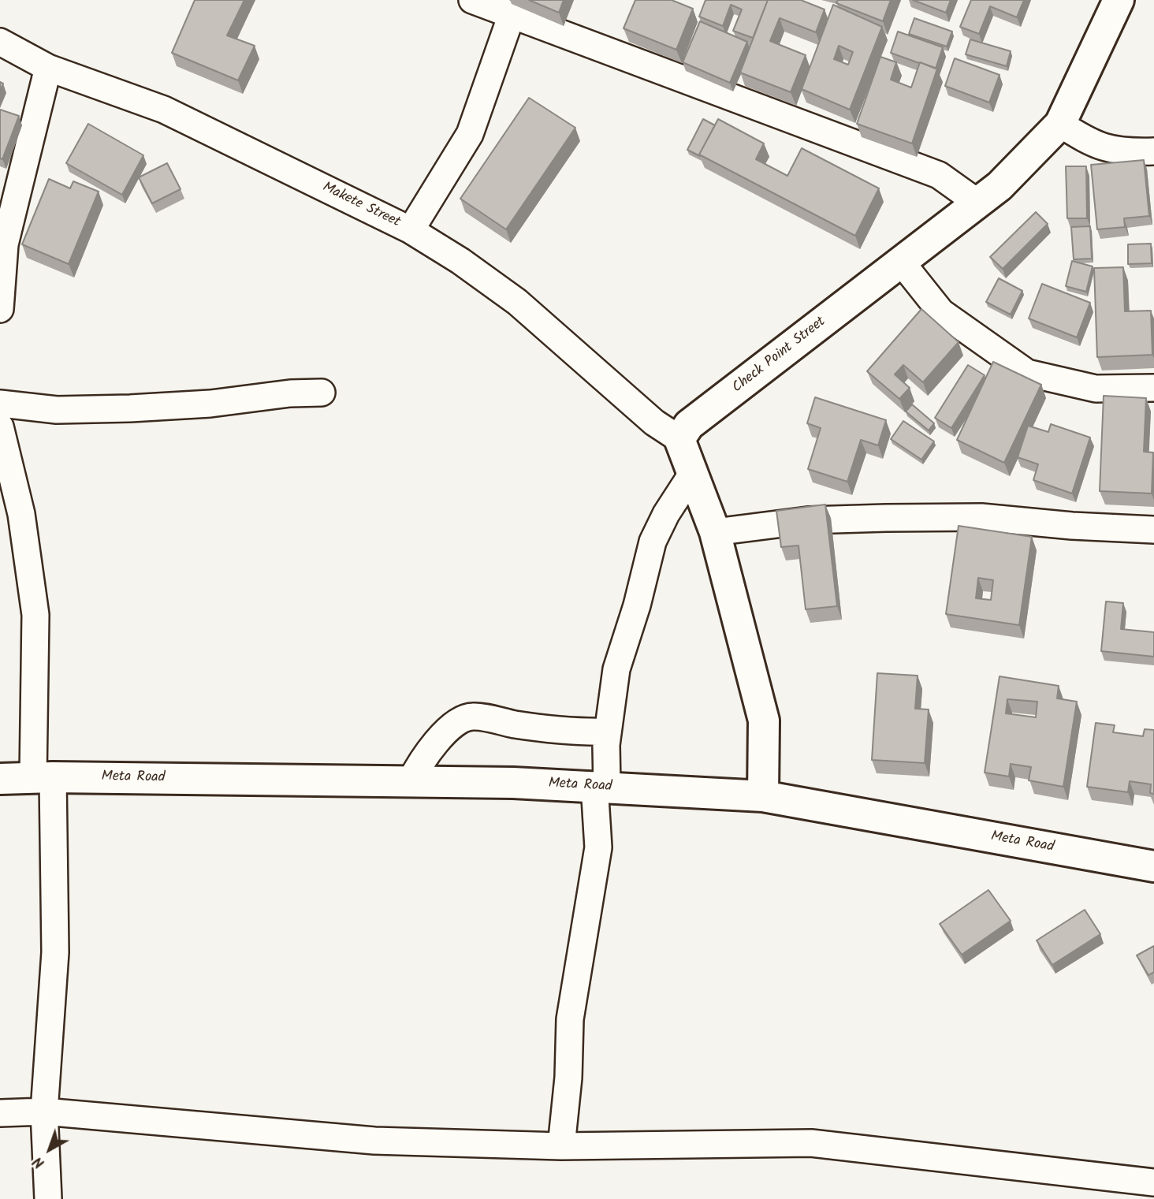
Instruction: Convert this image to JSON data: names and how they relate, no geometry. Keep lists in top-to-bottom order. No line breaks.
{"streets":{"street":["Makete Street","Check Point Street","Meta Road"]},"crossings":[["Makete Street","Check Point Street"]],"north":"bottom left"}
